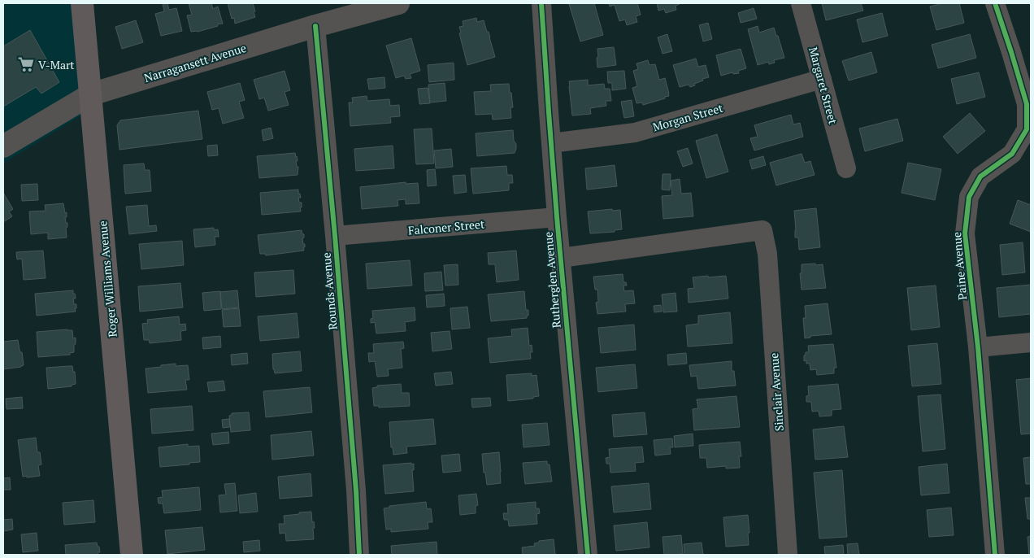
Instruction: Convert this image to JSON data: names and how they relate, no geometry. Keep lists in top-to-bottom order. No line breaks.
{"streets":{"main road":["Roger Williams Avenue"],"street":["Narragansett Avenue","Margaret Street","Morgan Street","Falconer Street","Paine Avenue","Rutherglen Avenue","Rounds Avenue","Sinclair Avenue"]},"crossings":[["Narragansett Avenue","Roger Williams Avenue"],["Narragansett Avenue","Rounds Avenue"],["Margaret Street","Morgan Street"],["Morgan Street","Rutherglen Avenue"],["Falconer Street","Rutherglen Avenue"],["Falconer Street","Rounds Avenue"],["Rutherglen Avenue","Sinclair Avenue"]],"places":{"supermarket":["V-Mart"]}}
